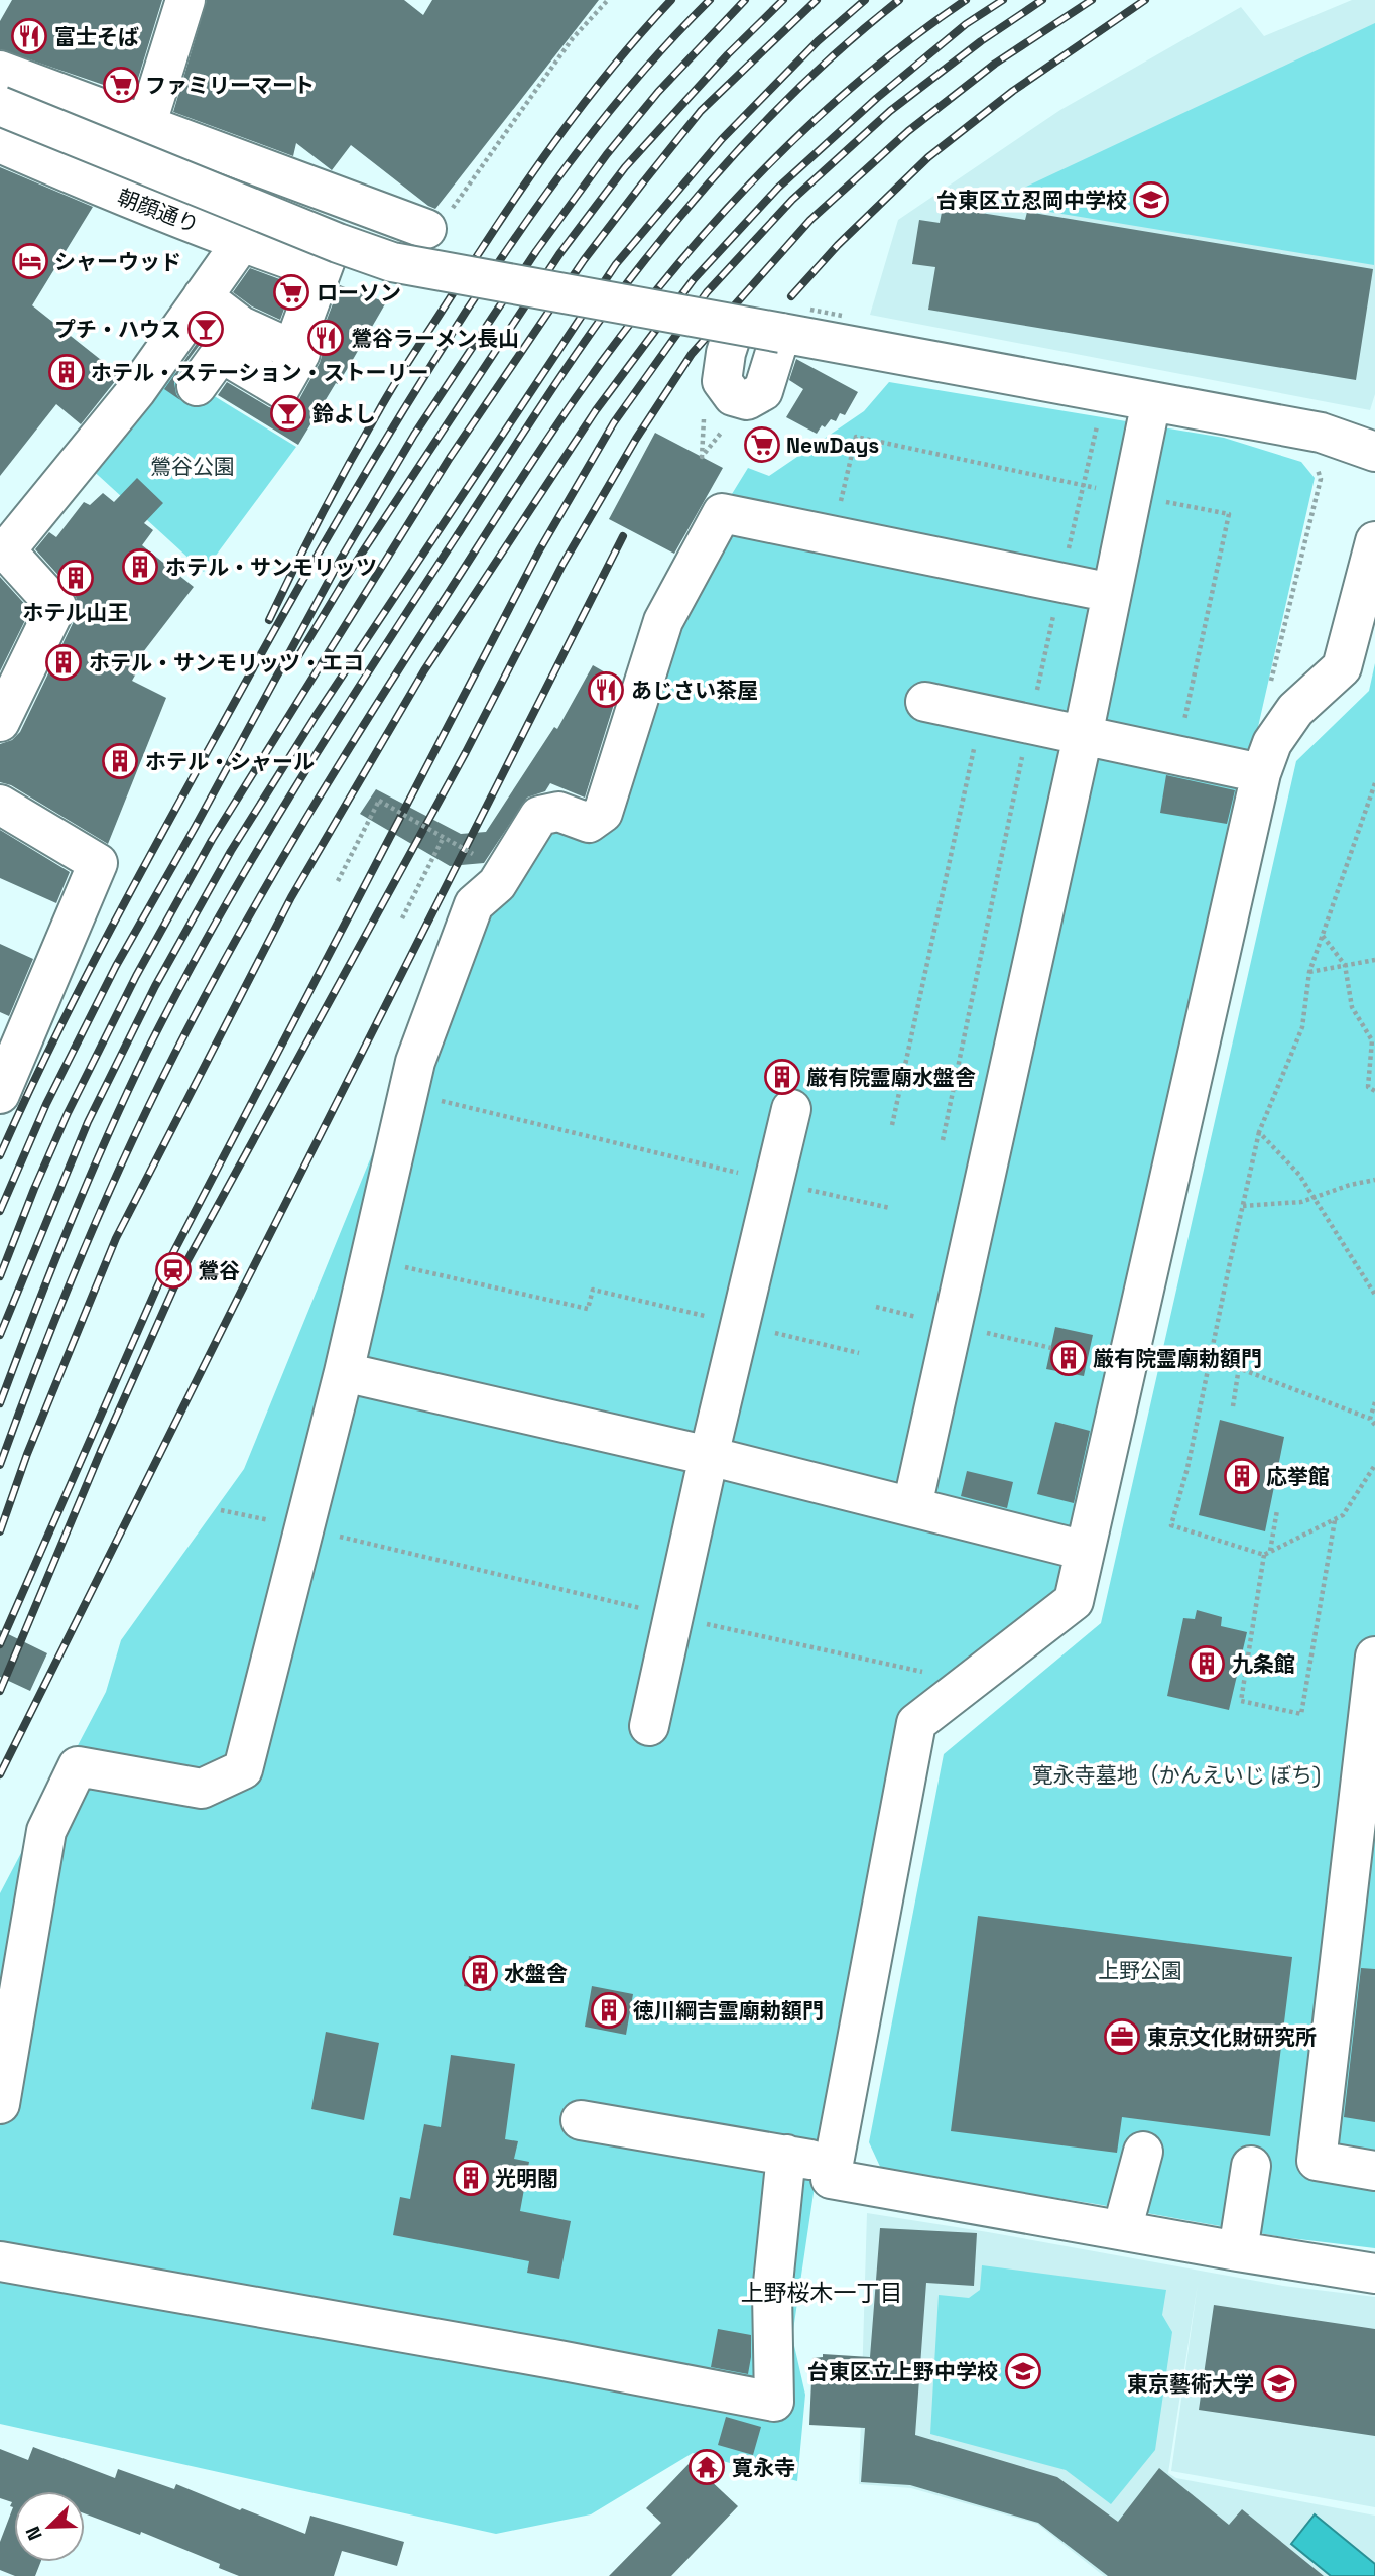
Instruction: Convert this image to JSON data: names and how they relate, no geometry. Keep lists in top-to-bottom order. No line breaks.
{"streets":{"street":["朝顔通り"]},"districts":["上野桜木一丁目"],"parks":["鶯谷公園","寛永寺墓地（かんえいじ ぼち)","上野公園"],"places":{"restaurant":["富士そば","鶯谷ラーメン長山","あじさい茶屋"],"supermarket":["ファミリーマート","ローソン","NewDays"],"school or university":["台東区立忍岡中学校","台東区立上野中学校","東京藝術大学"],"hotel":["シャーウッド"],"bar":["プチ・ハウス","鈴よし"],"building":["ホテル・ステーション・ストーリー","ホテル・サンモリッツ","ホテル山王","ホテル・サンモリッツ・エコ","ホテル・シャール","厳有院霊廟水盤舎","厳有院霊廟勅額門","応挙館","九条館","水盤舎","徳川綱吉霊廟勅額門","光明閣"],"station":["鶯谷"],"office":["東京文化財研究所"],"temple":["寛永寺"]},"north":"bottom left"}
